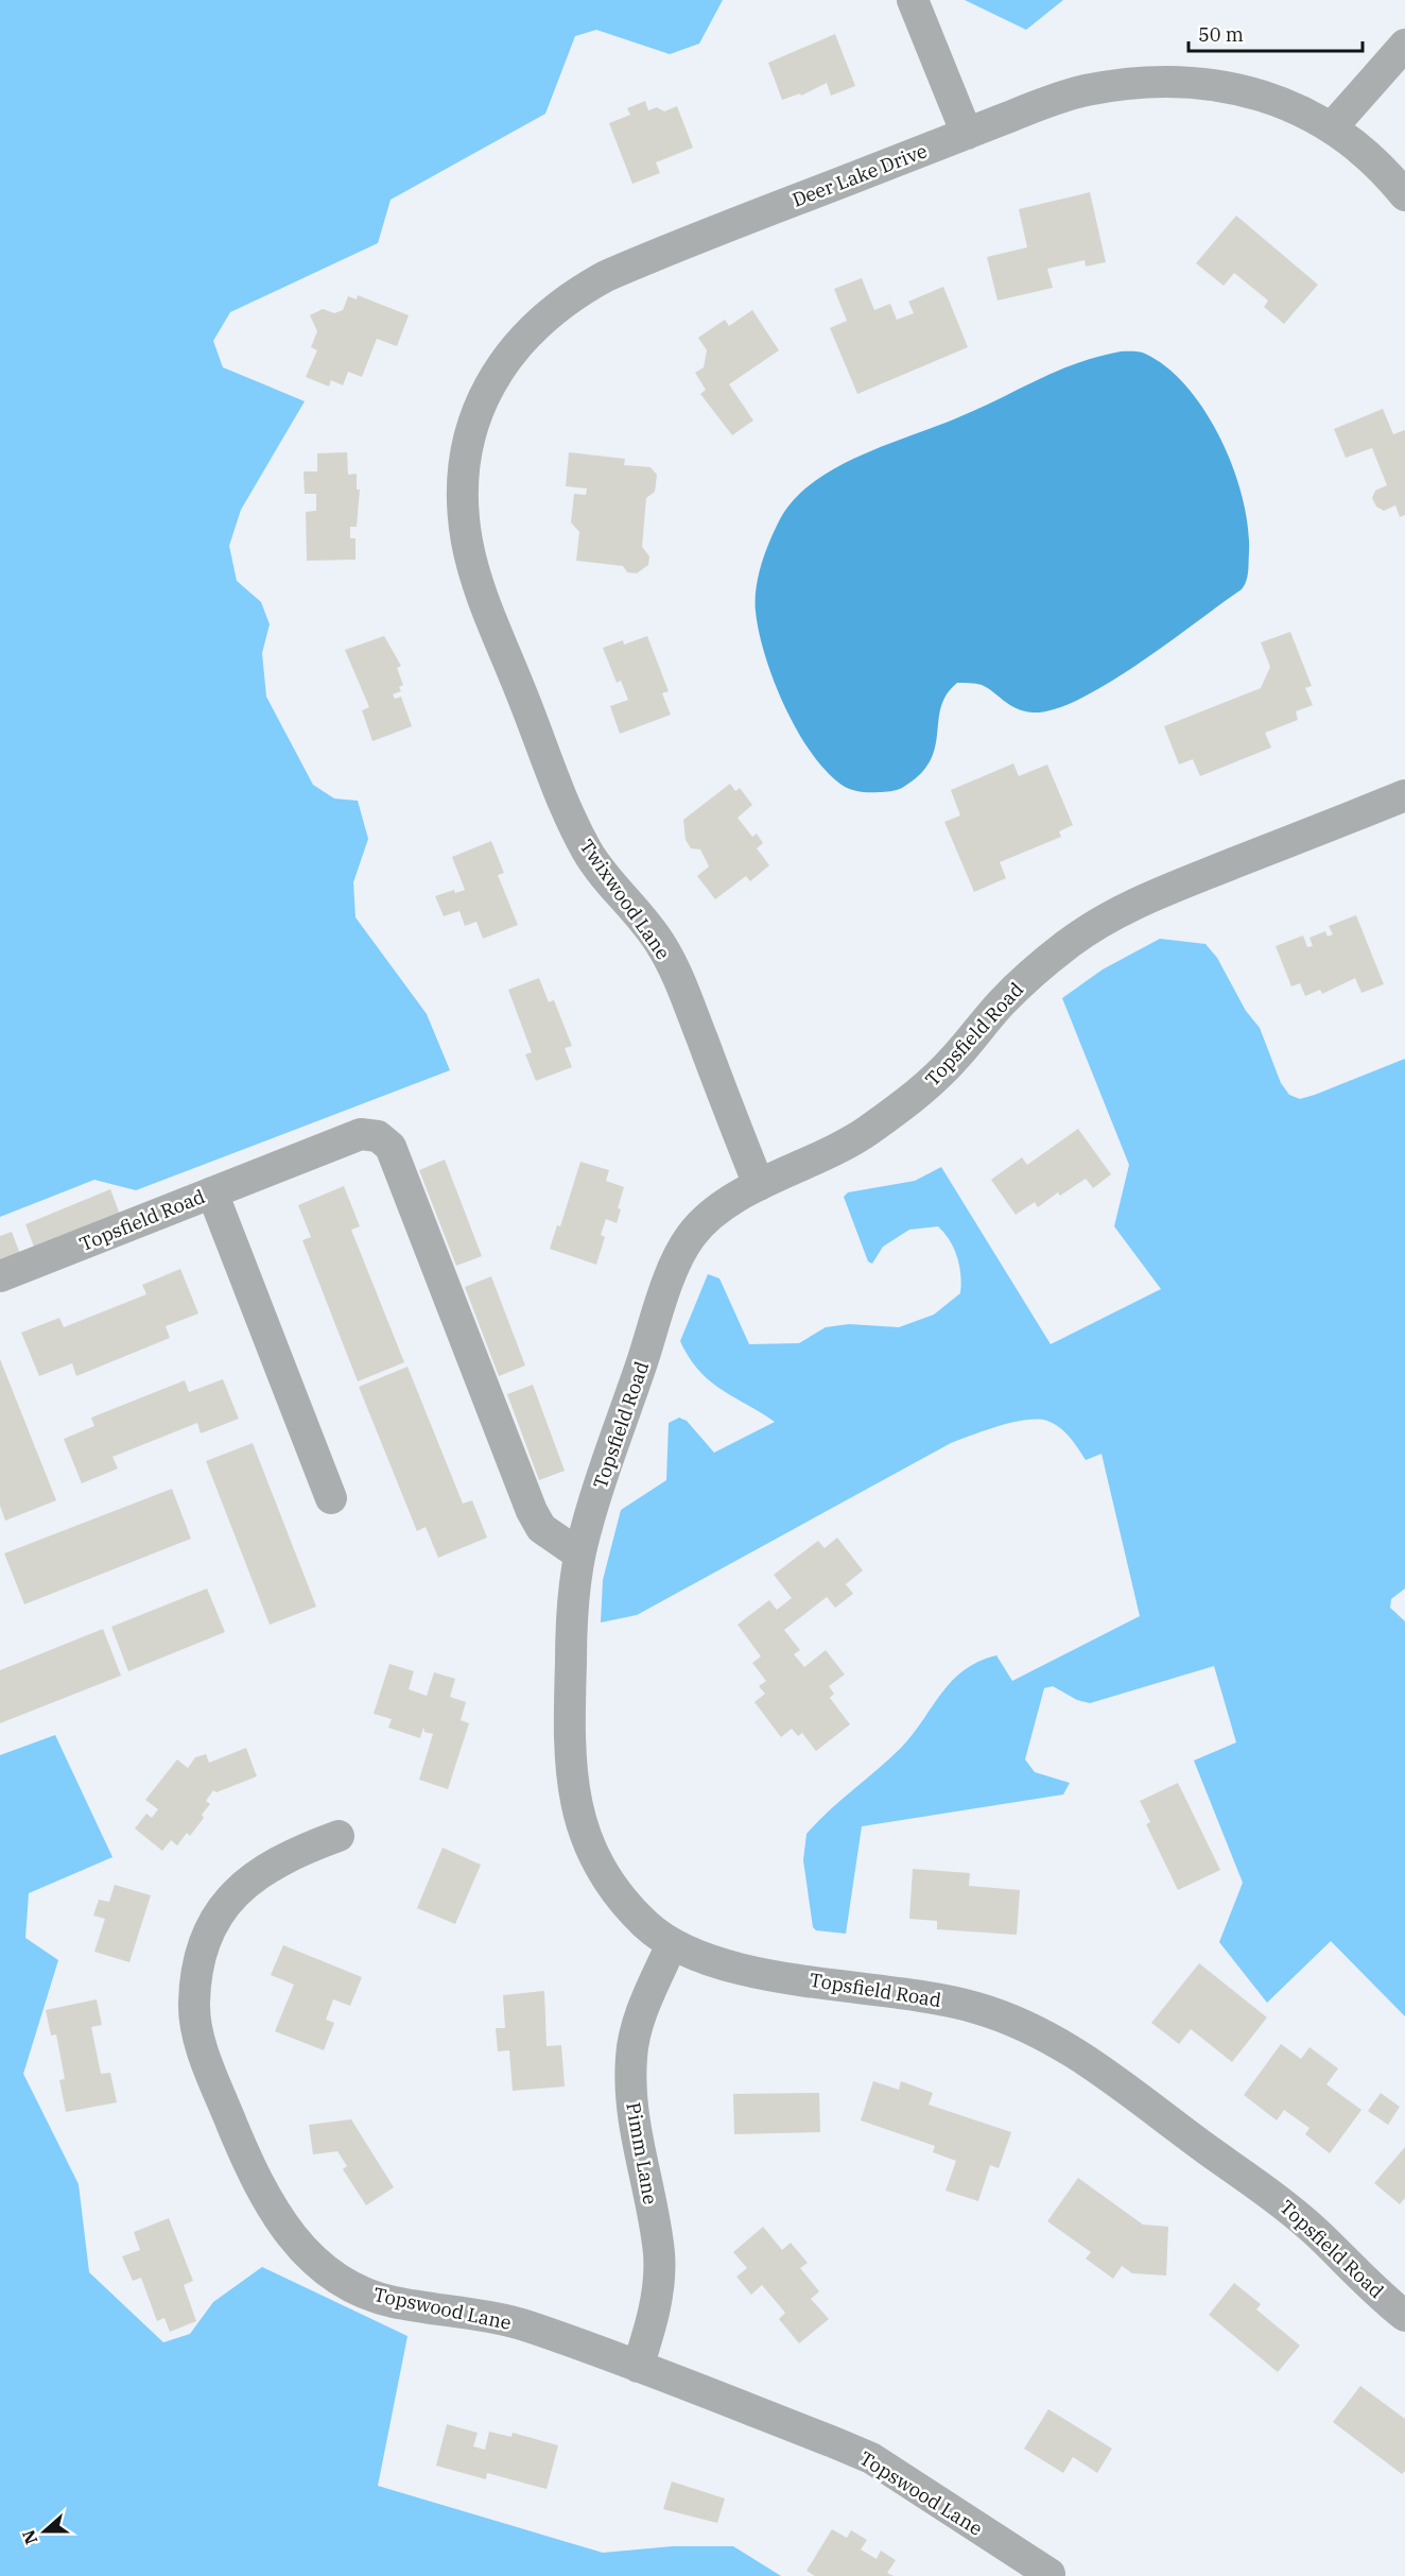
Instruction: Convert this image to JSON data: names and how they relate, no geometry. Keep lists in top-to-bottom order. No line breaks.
{"streets":{"street":["Deer Lake Drive","Twixwood Lane","Topsfield Road","Pimm Lane","Topswood Lane"]},"crossings":[["Deer Lake Drive","Twixwood Lane"],["Twixwood Lane","Topsfield Road"],["Topsfield Road","Pimm Lane"],["Pimm Lane","Topswood Lane"]],"scale_bar":"50 m","north":"left"}
